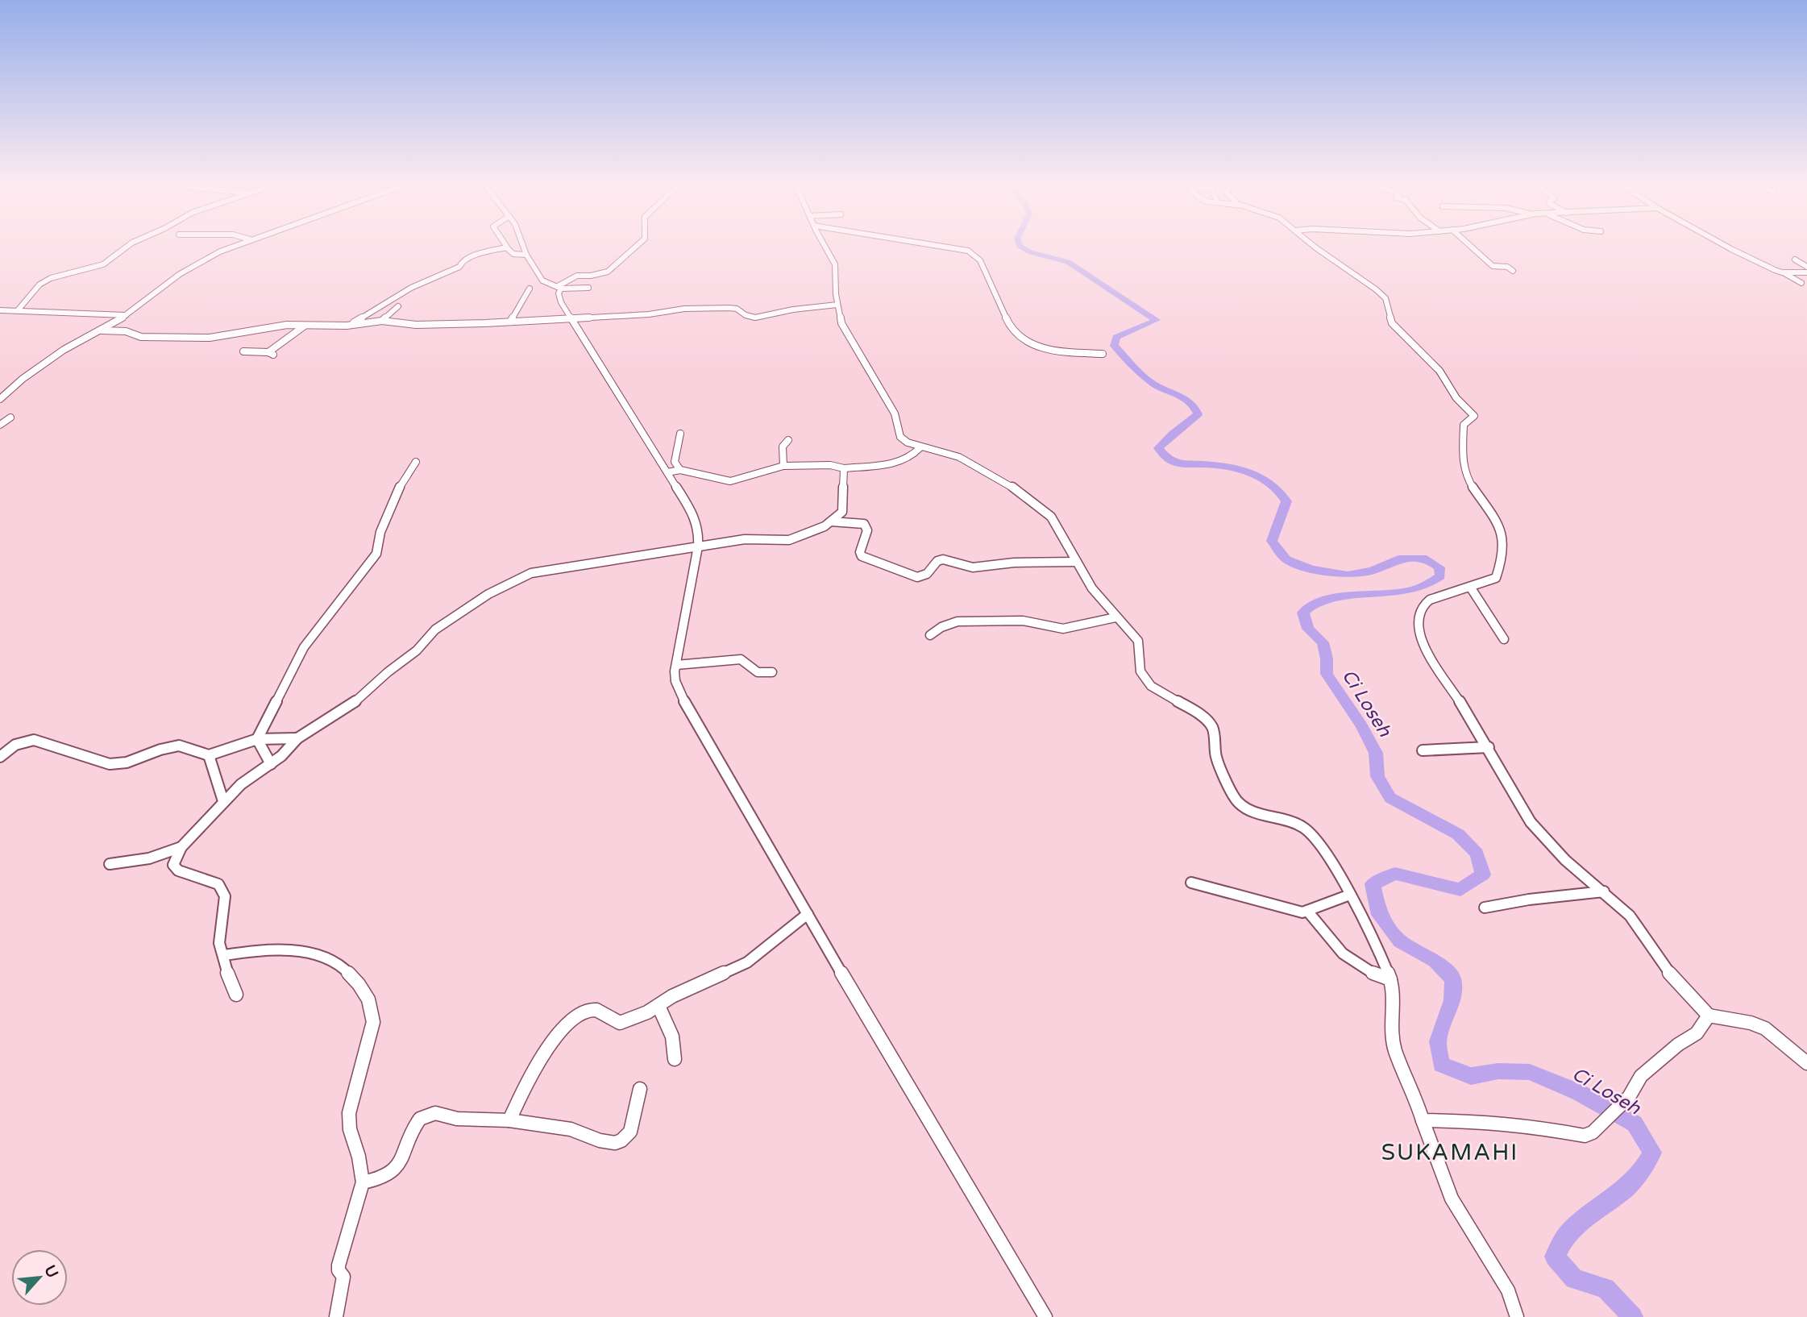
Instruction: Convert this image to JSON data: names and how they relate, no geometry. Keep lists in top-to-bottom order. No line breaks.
{"districts":["SUKAMAHI"],"water":["Ci Loseh"],"north":"top right"}
